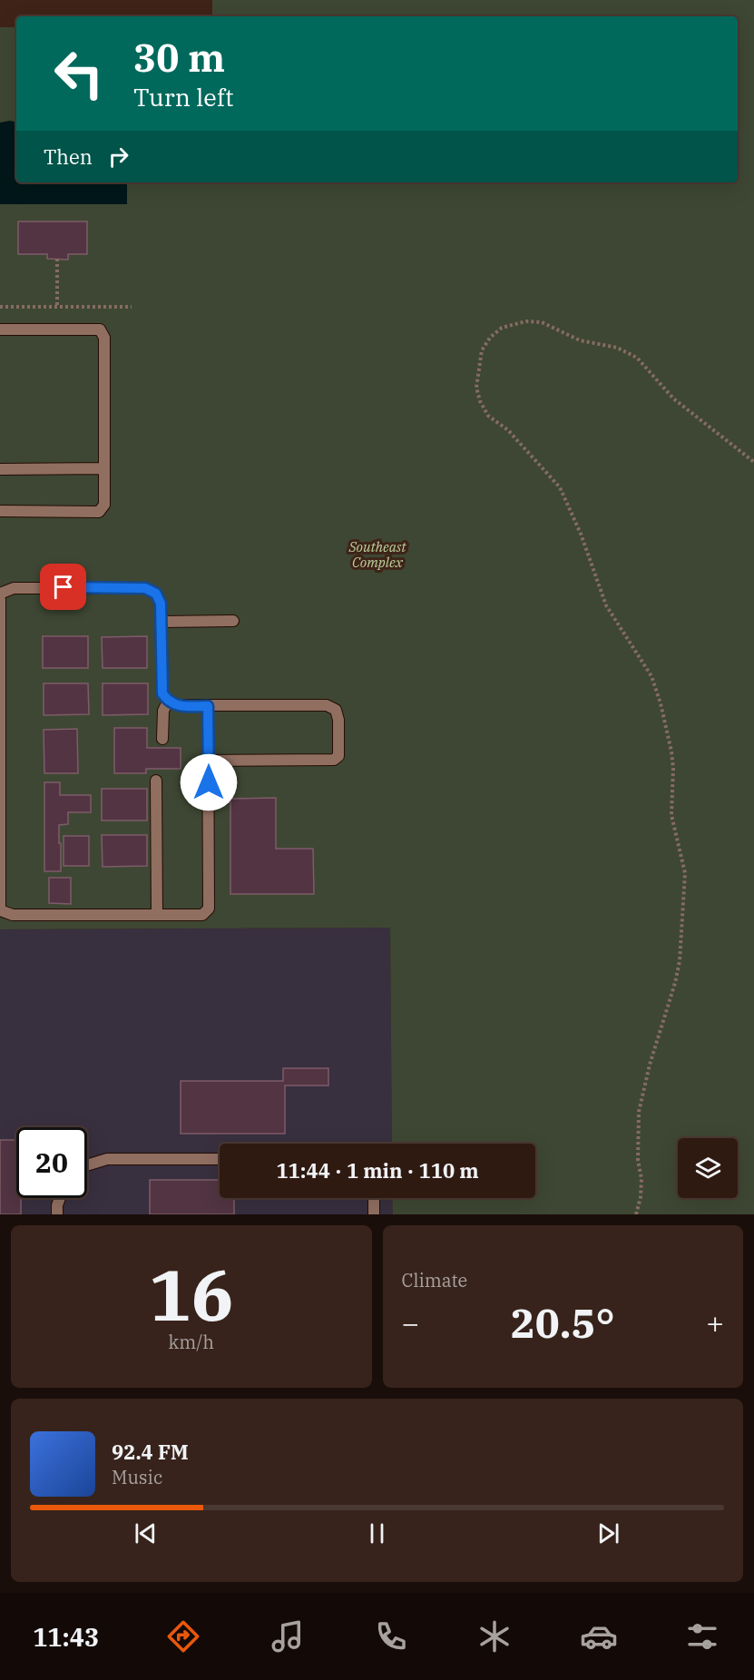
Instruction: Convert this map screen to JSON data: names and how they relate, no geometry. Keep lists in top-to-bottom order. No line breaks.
{"parks":["Southeast Complex"],"page":{"turn":["30 m","Turn left"],"then":"Then","limit":"20","trip":"11:44 · 1 min · 110 m","tile":[["16","km/h"],"Climate"],"heat":["−","20.5°","+"],"song":["92.4 FM","Music"],"tabs":"11:43"}}
